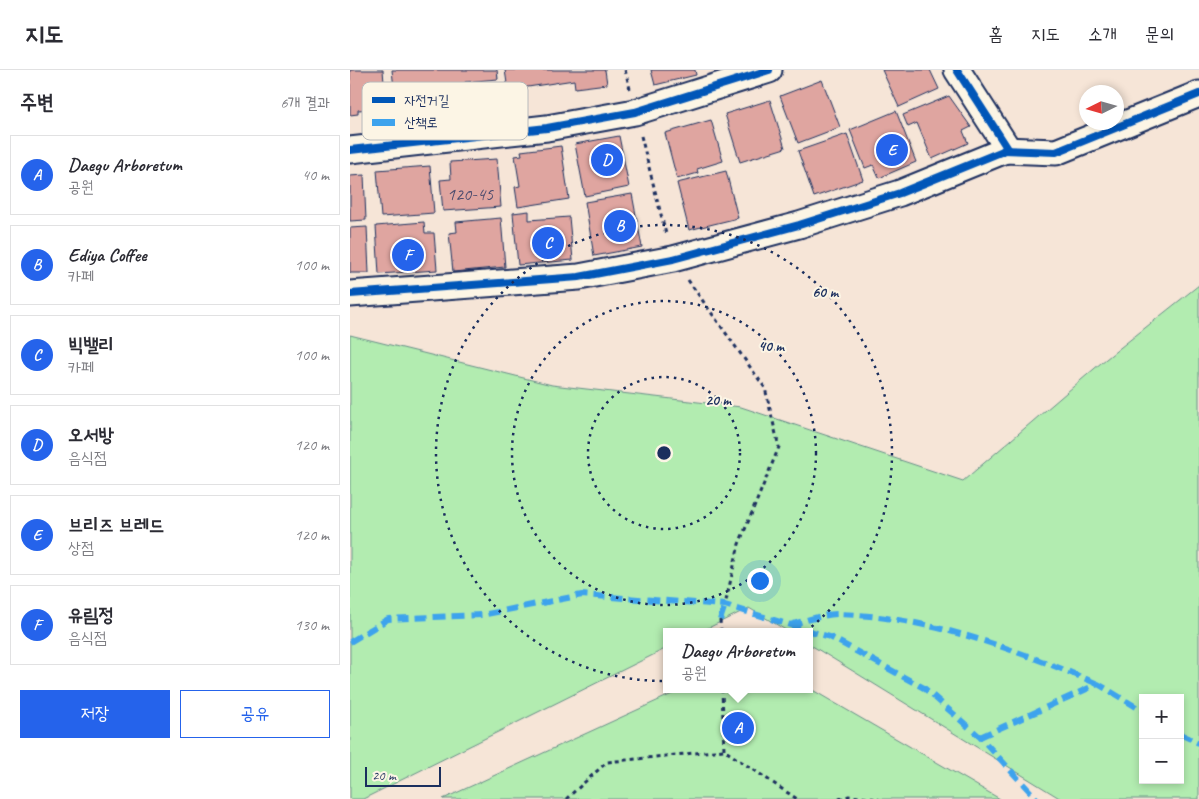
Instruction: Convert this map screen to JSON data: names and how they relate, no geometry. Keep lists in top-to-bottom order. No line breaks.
{"house_numbers":["120-45"],"legend":["자전거길","산책로"],"scale_bar":"20 m","north":"left","page":{"header":"지도","nav":["홈","지도","소개","문의"],"heading":["주변","6개 결과"],"pins":["E","D","B","C","F","A"],"list":[{"mark":"A","name":"Daegu Arboretum","note":"공원","value":"40 m"},{"mark":"B","name":"Ediya Coffee","note":"카페","value":"100 m"},{"mark":"C","name":"빅밸리","note":"카페","value":"100 m"},{"mark":"D","name":"오서방","note":"음식점","value":"120 m"},{"mark":"E","name":"브리즈 브레드","note":"상점","value":"120 m"},{"mark":"F","name":"유림정","note":"음식점","value":"130 m"}],"popup":["Daegu Arboretum","공원"],"buttons":["저장","공유"],"map_buttons":["+","−"],"scale":"20 m"},"rings":["60 m","40 m","20 m"]}
